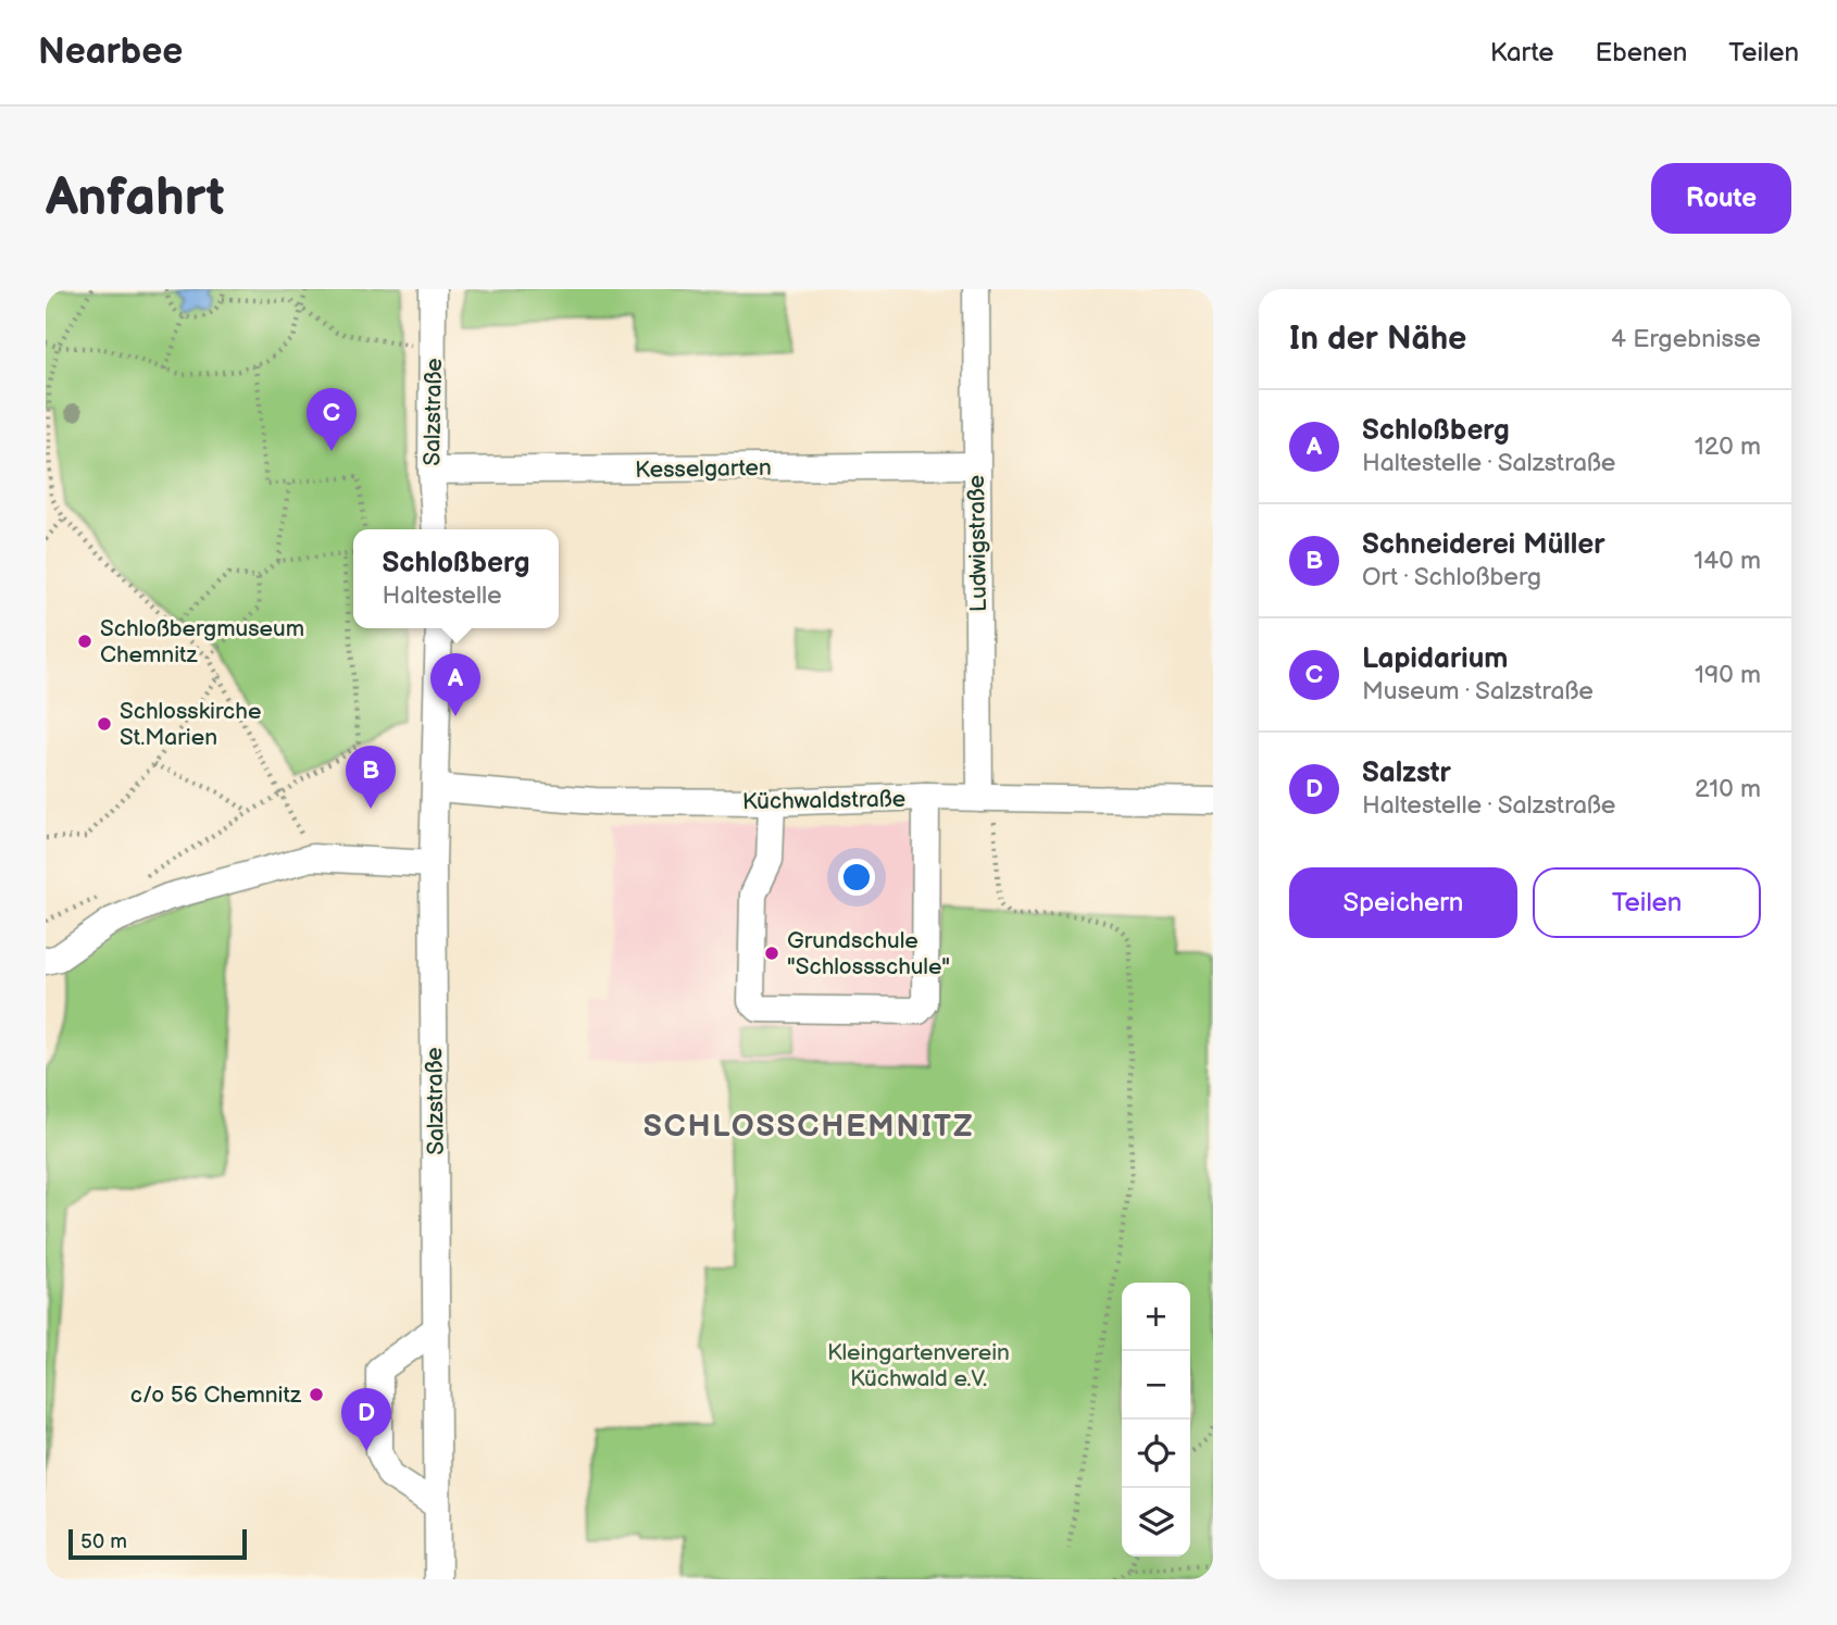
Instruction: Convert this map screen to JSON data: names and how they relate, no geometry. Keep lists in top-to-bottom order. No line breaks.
{"streets":{"street":["Salzstraße","Kesselgarten","Ludwigstraße","Küchwaldstraße"]},"crossings":[["Salzstraße","Kesselgarten"],["Salzstraße","Küchwaldstraße"],["Kesselgarten","Ludwigstraße"],["Ludwigstraße","Küchwaldstraße"]],"districts":["SCHLOSSCHEMNITZ"],"parks":["Kleingartenverein Küchwald e.V."],"places":["Schloßbergmuseum Chemnitz","Schlosskirche St.Marien","Grundschule \"Schlossschule\"","c/o 56 Chemnitz"],"scale_bar":"50 m","page":{"header":"Nearbee","nav":["Karte","Ebenen","Teilen"],"buttons":["Route",["Speichern","Teilen"]],"title":"Anfahrt","heading":["In der Nähe","4 Ergebnisse"],"pins":["C","A","B","D"],"list":[{"mark":"A","name":"Schloßberg","note":"Haltestelle · Salzstraße","value":"120 m"},{"mark":"B","name":"Schneiderei Müller","note":"Ort · Schloßberg","value":"140 m"},{"mark":"C","name":"Lapidarium","note":"Museum · Salzstraße","value":"190 m"},{"mark":"D","name":"Salzstr","note":"Haltestelle · Salzstraße","value":"210 m"}],"popup":["Schloßberg","Haltestelle"],"map_buttons":["+","−"],"scale":"50 m"}}
